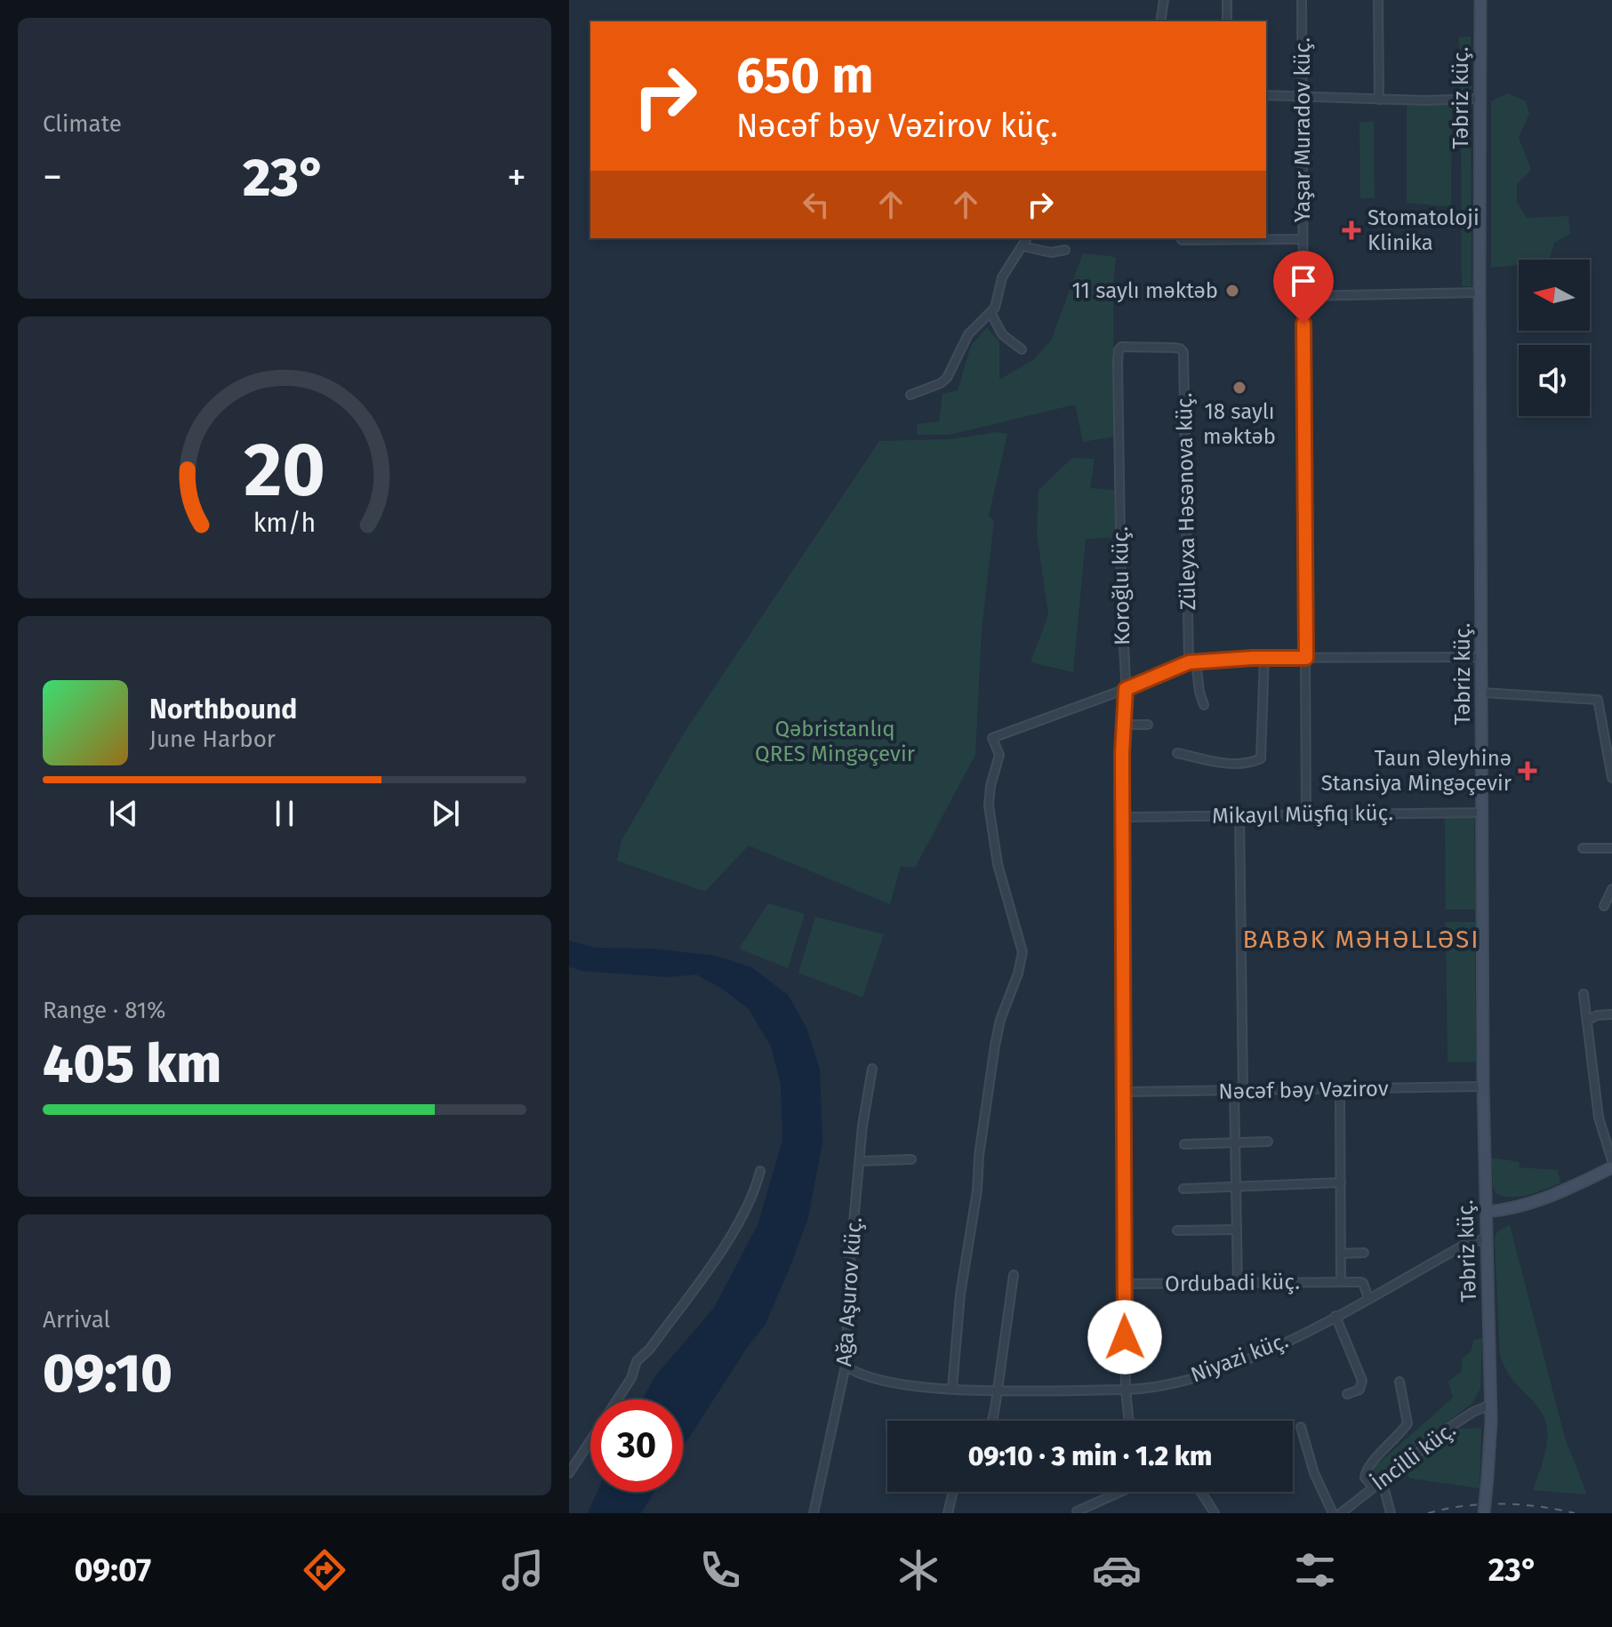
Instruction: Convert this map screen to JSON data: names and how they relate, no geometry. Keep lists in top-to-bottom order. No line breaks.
{"streets":{"main road":["Təbriz küç."],"street":["Yaşar Muradov küç.","Züleyxa Həsənova küç.","Koroğlu küç.","Mikayıl Müşfiq küç.","Nəcəf bəy Vəzirov","Ordubadi küç.","Ağa Aşurov küç.","Niyazi küç.","İncilli küç."]},"crossings":[["Təbriz küç.","Mikayıl Müşfiq küç."],["Təbriz küç.","Nəcəf bəy Vəzirov"],["Təbriz küç.","Niyazi küç."],["Təbriz küç.","İncilli küç."],["Yaşar Muradov küç.","Mikayıl Müşfiq küç."],["Züleyxa Həsənova küç.","Koroğlu küç."],["Koroğlu küç.","Mikayıl Müşfiq küç."],["Koroğlu küç.","Nəcəf bəy Vəzirov"],["Koroğlu küç.","Ordubadi küç."],["Koroğlu küç.","Niyazi küç."],["Ordubadi küç.","Niyazi küç."],["Ağa Aşurov küç.","Niyazi küç."]],"districts":["BABƏK MƏHƏLLƏSI"],"parks":["Qəbristanlıq QRES Mingəçevir"],"places":{"health":["Stomatoloji Klinika","Taun Əleyhinə Stansiya Mingəçevir"],"other":["11 saylı məktəb","18 saylı məktəb"]},"north":"left","page":{"tile":["Climate",["Range · 81%","405 km"],["Arrival","09:10"]],"turn":["650 m","Nəcəf bəy Vəzirov küç."],"heat":["−","23°","+"],"song":["Northbound","June Harbor"],"limit":"30","trip":"09:10 · 3 min · 1.2 km","tabs":["09:07","23°"],"gauge":["20","km/h"]}}
